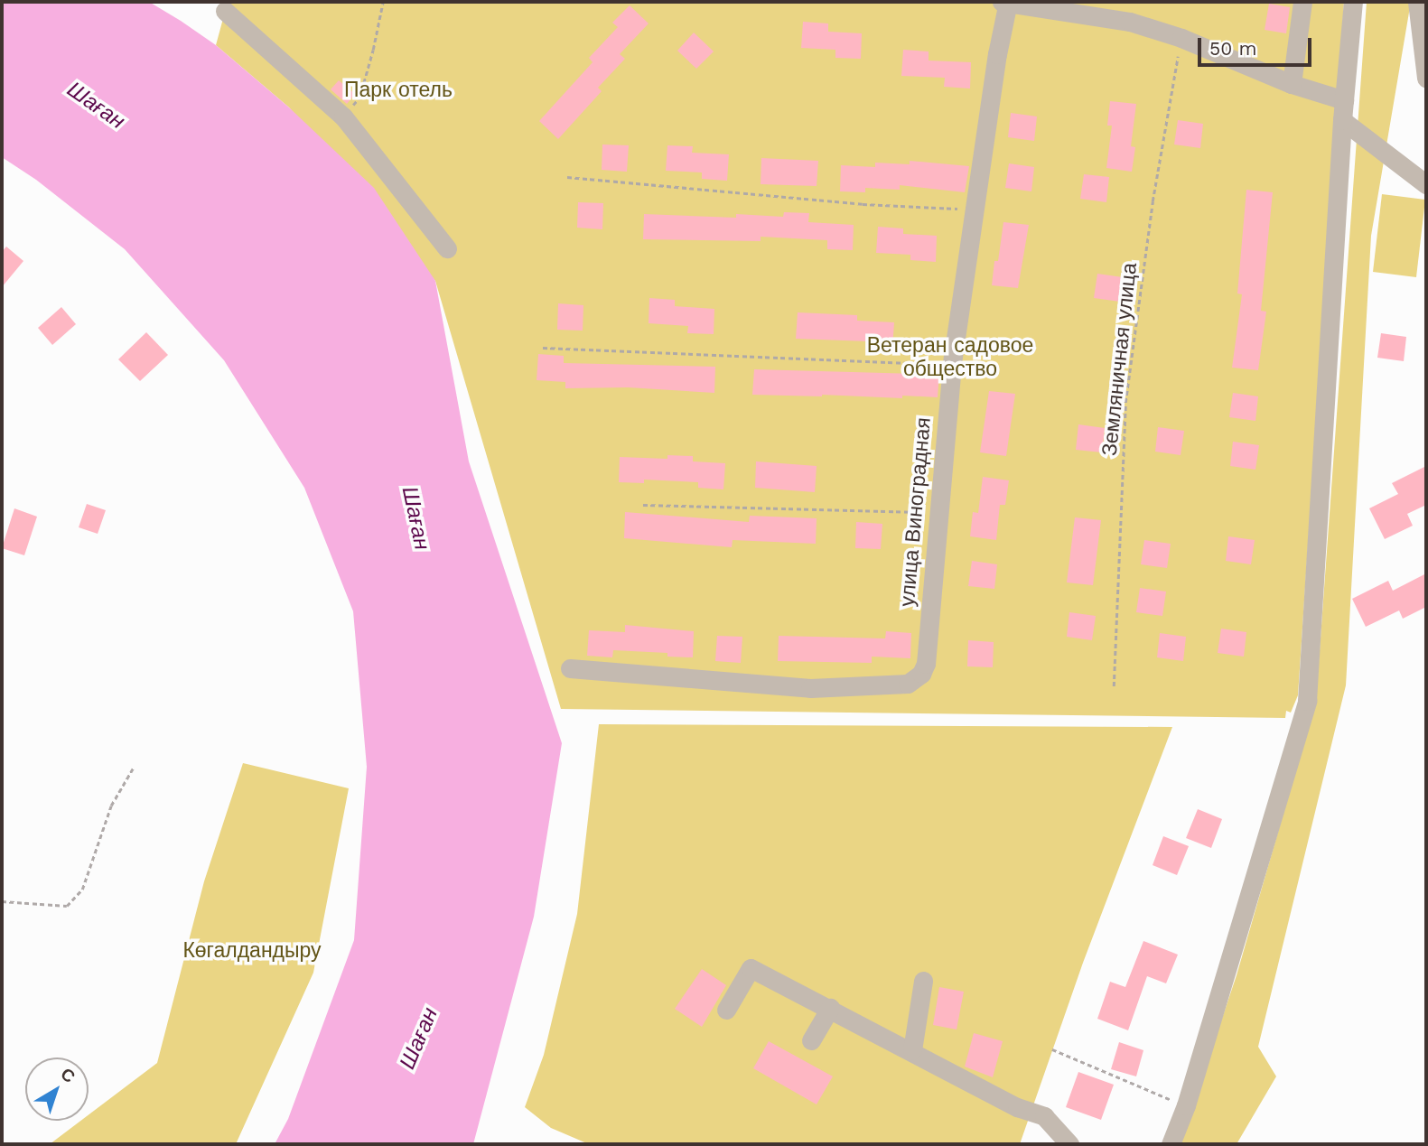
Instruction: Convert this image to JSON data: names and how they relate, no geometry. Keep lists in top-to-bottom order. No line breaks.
{"streets":{"street":["улица Виноградная"],"path":["Земляничная улица"]},"water":["Шаған"],"parks":["Парк отель","Ветеран садовое общество","Көгалдандыру"],"scale_bar":"50 m","north":"top right"}
